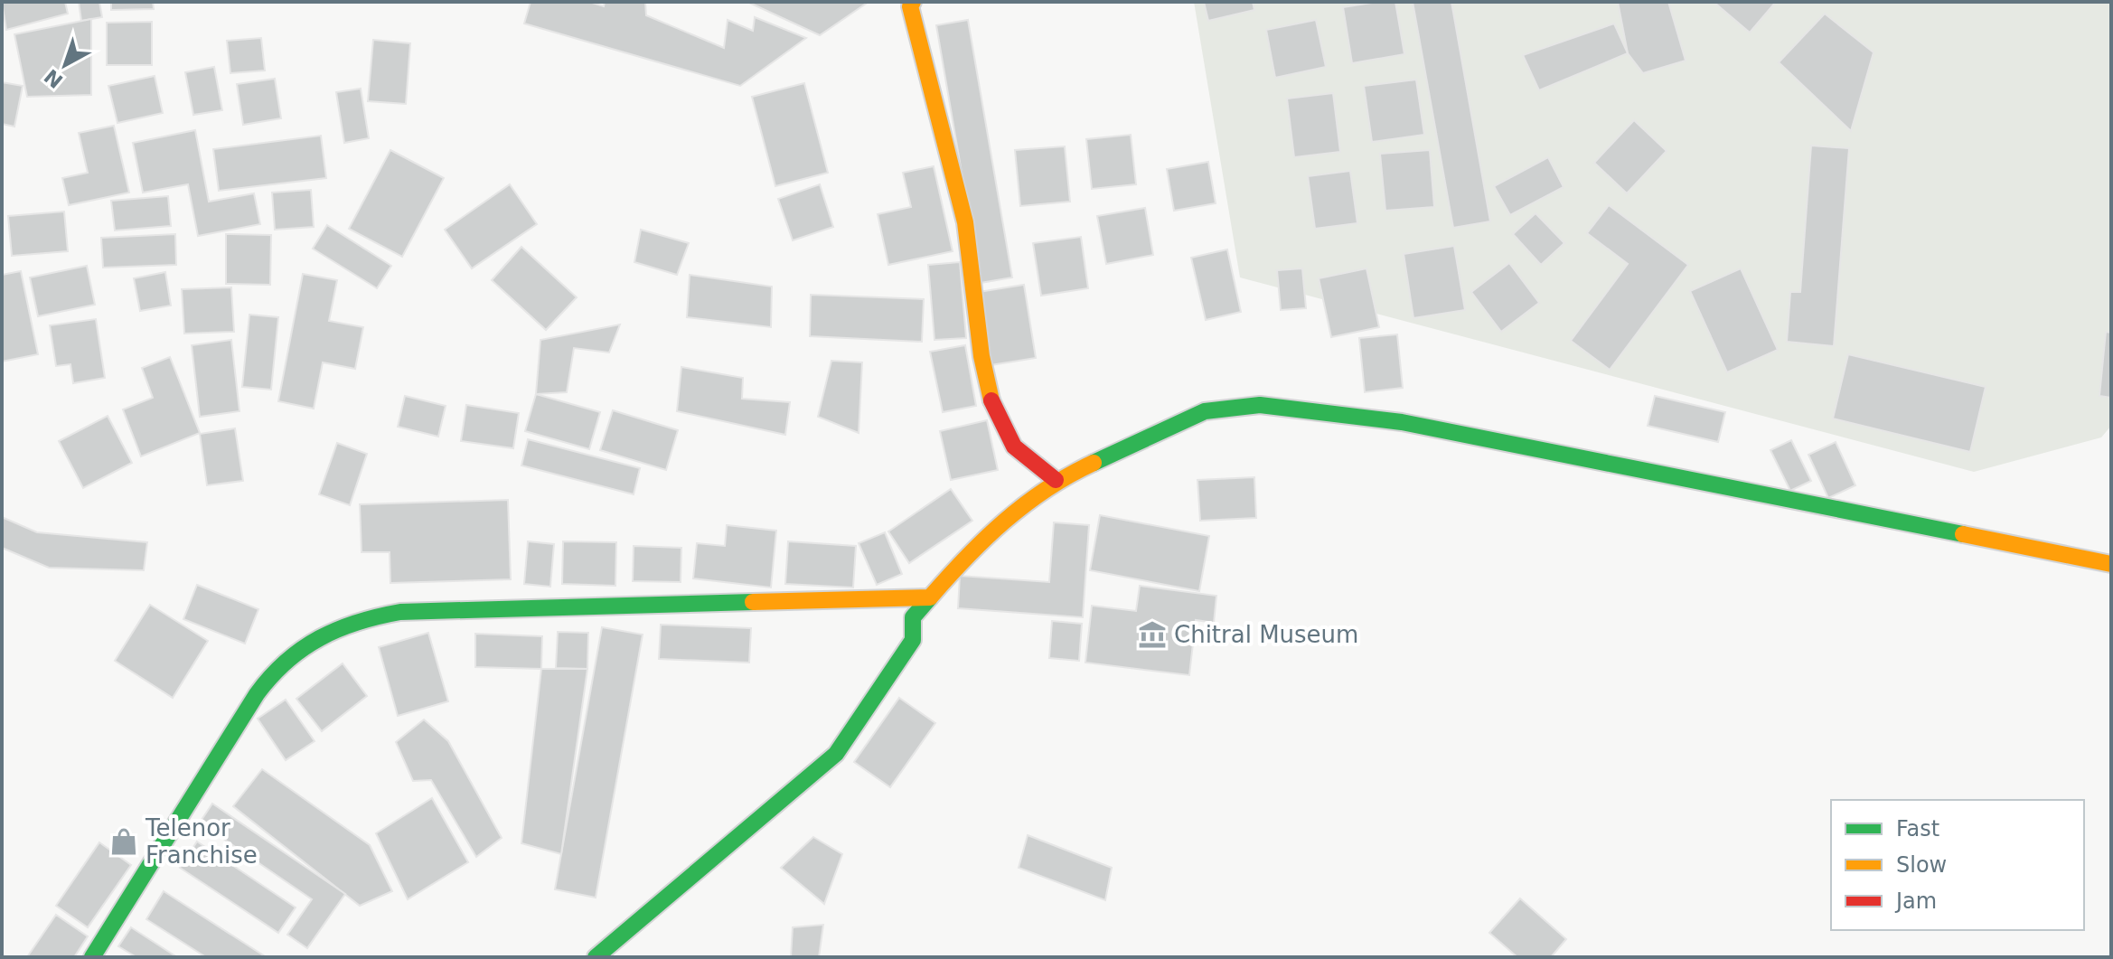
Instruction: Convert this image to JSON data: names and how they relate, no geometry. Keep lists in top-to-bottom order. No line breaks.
{"places":{"museum":["Chitral Museum"],"shop":["Telenor Franchise"]},"legend":["Fast","Slow","Jam"],"north":"bottom left"}
